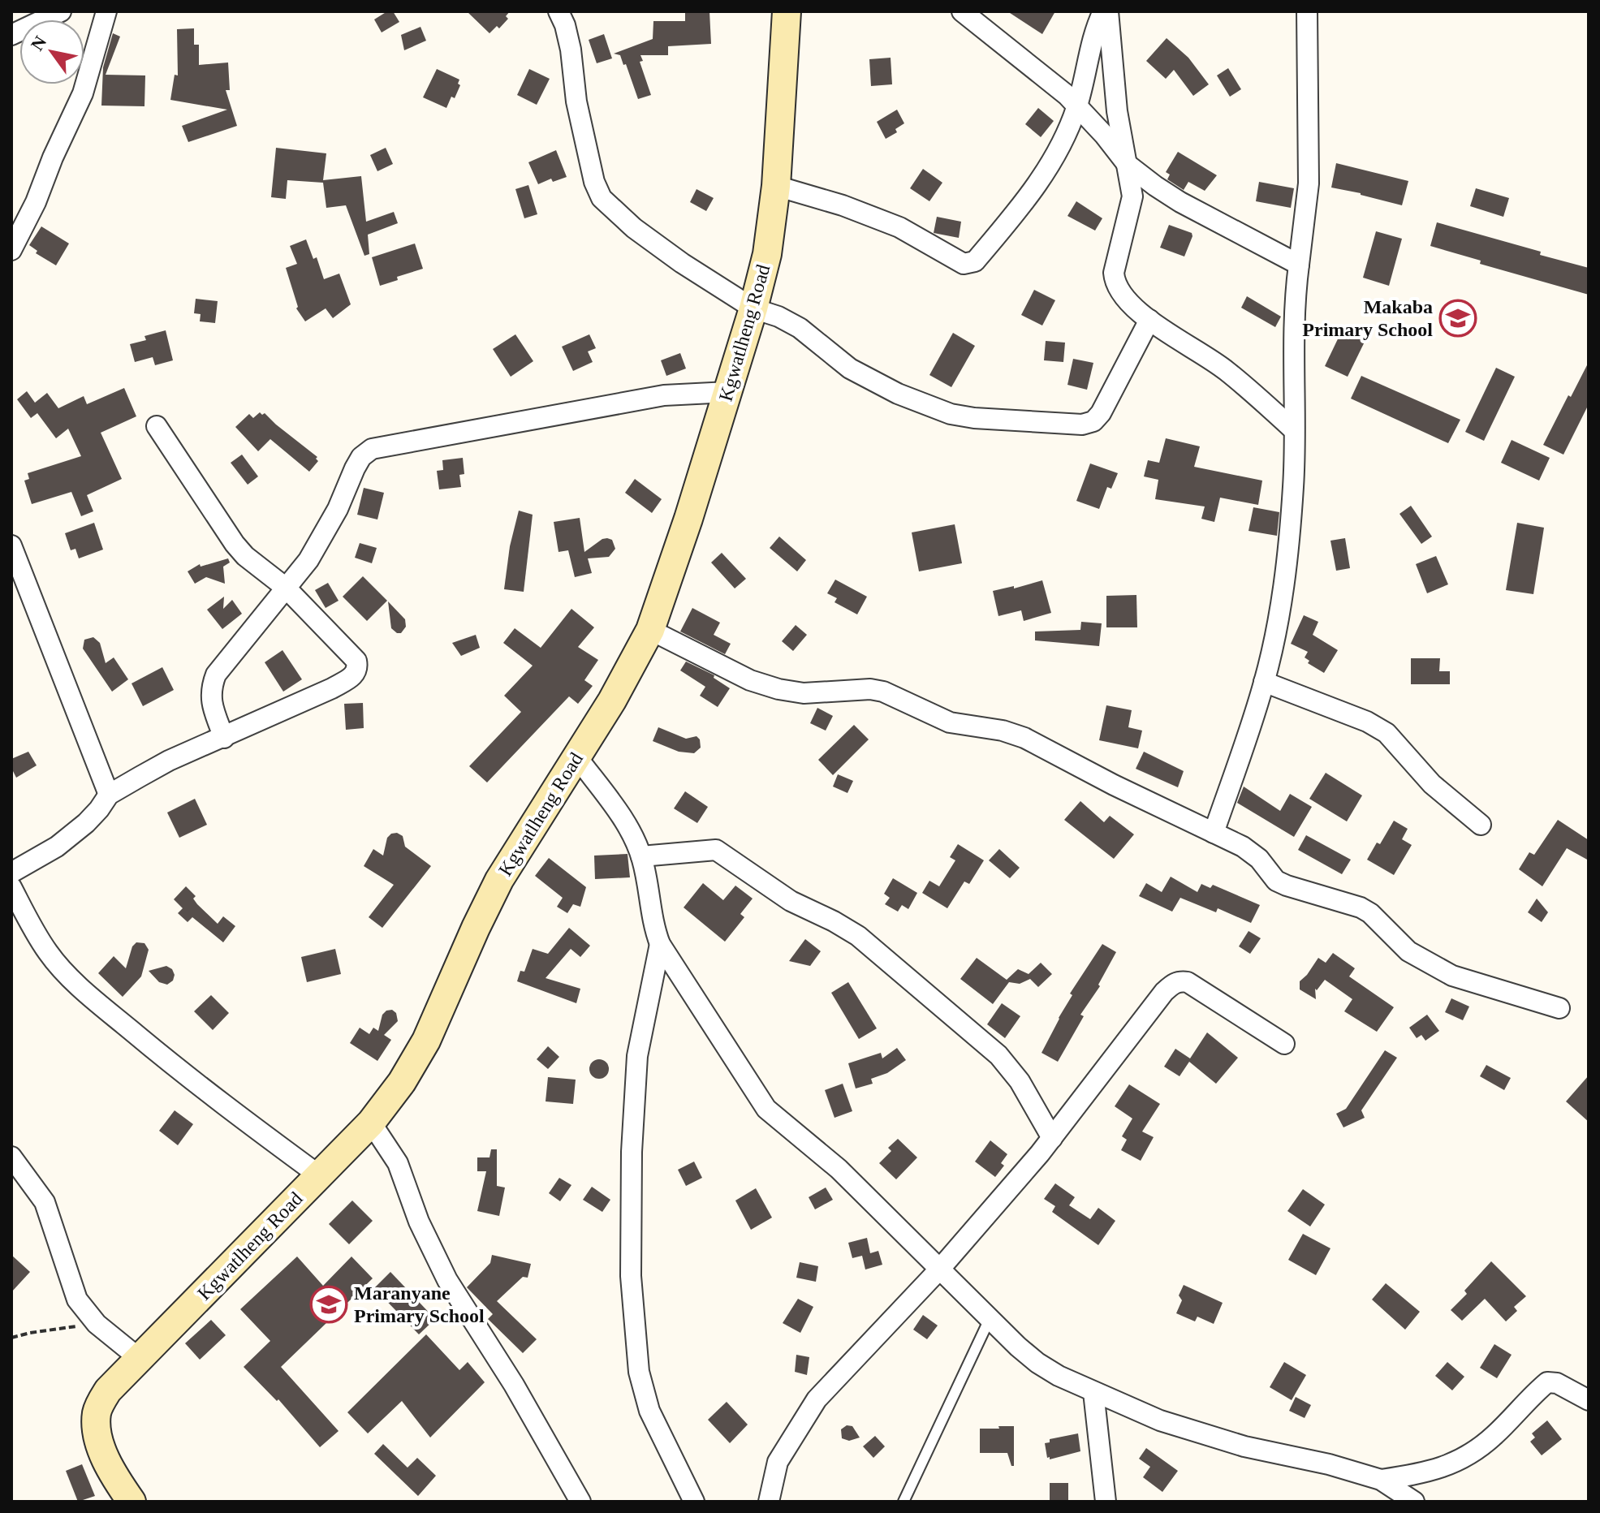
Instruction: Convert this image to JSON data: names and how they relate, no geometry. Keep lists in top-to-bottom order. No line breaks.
{"streets":{"street":["Kgwatlheng Road"]},"places":{"school or university":["Makaba Primary School","Maranyane Primary School"]},"north":"top left"}
